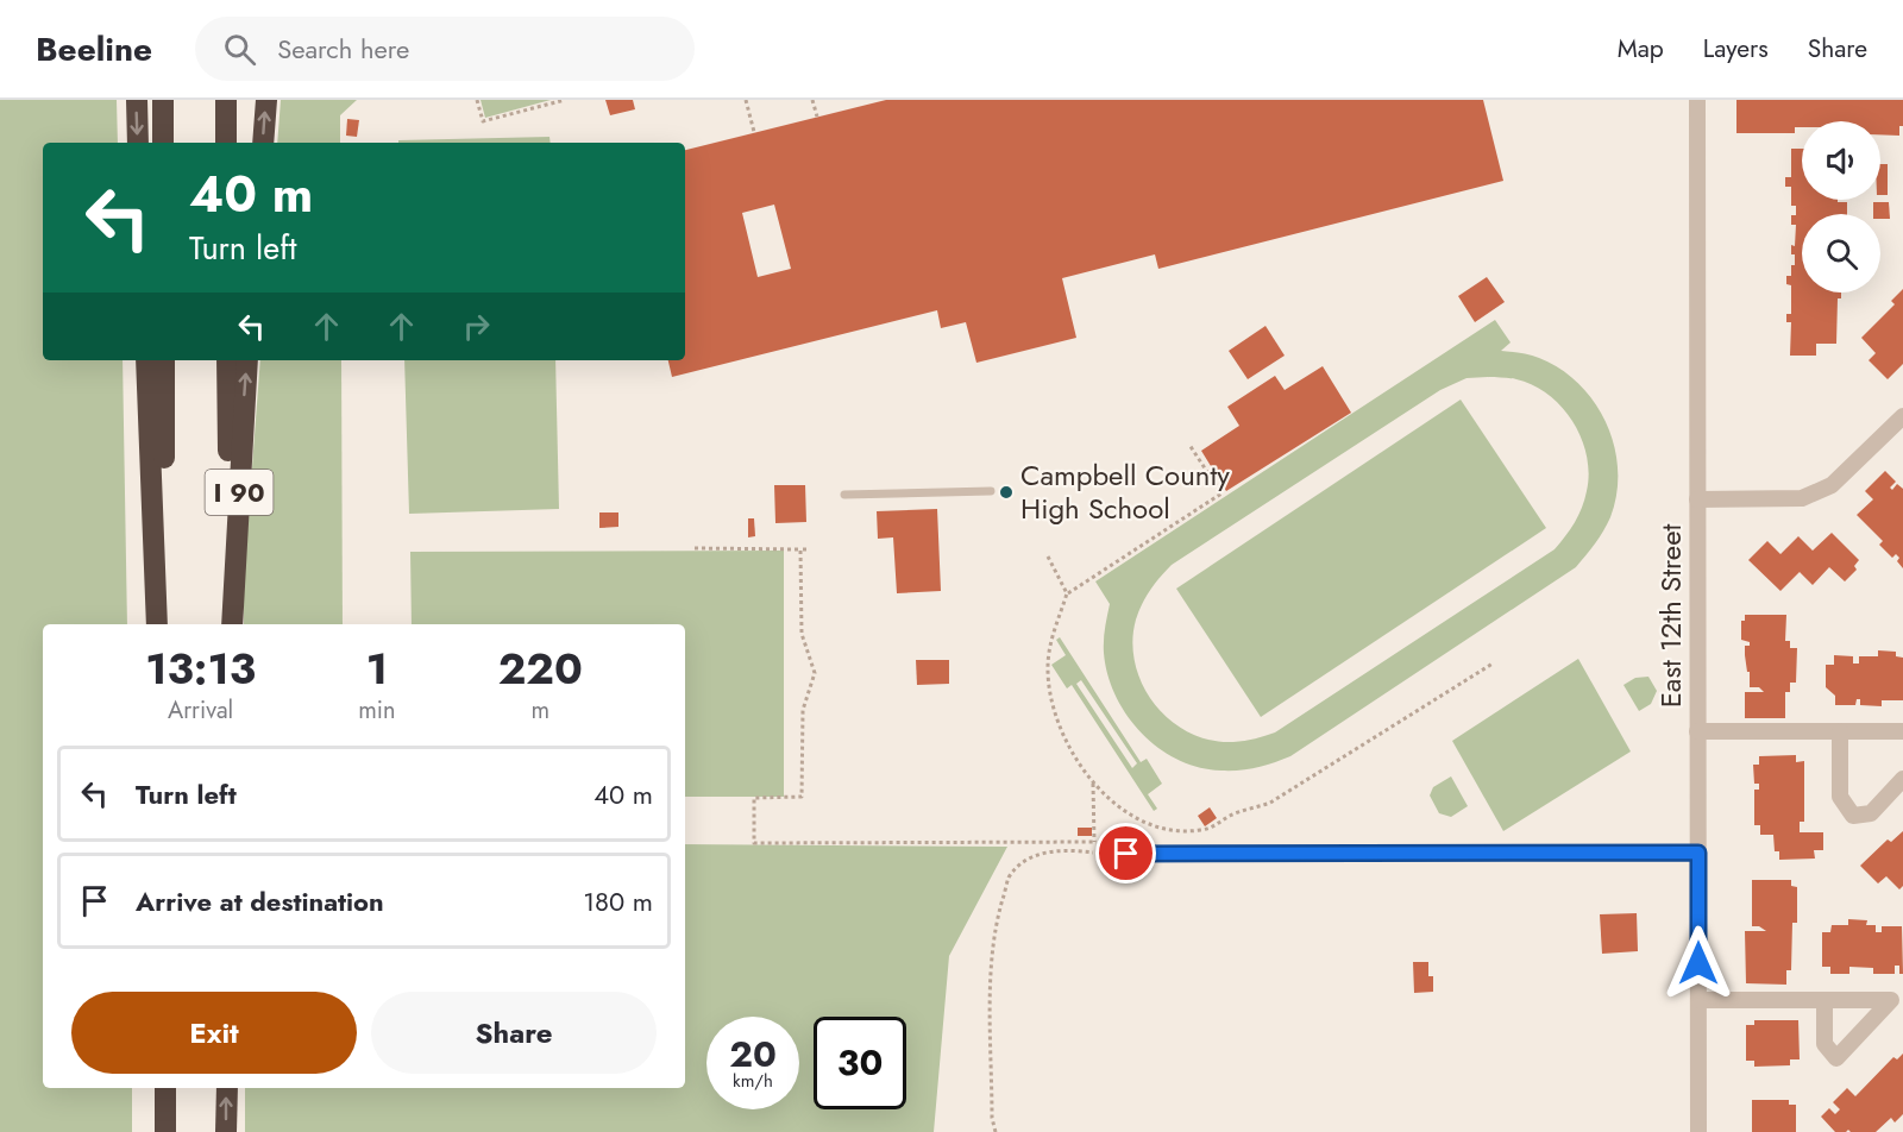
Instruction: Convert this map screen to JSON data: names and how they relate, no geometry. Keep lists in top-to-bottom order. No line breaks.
{"streets":{"highway":["I 90"],"street":["East 12th Street"]},"places":["Campbell County High School"],"page":{"header":"Beeline","search":"Search here","nav":["Map","Layers","Share"],"turn":["40 m","Turn left"],"eta":["13:13","Arrival","1","min","220","m"],"list":[{"name":"Turn left","value":"40 m"},{"name":"Arrive at destination","value":"180 m"}],"buttons":["Exit","Share"],"speed":"20 km/h","limit":"30"}}
